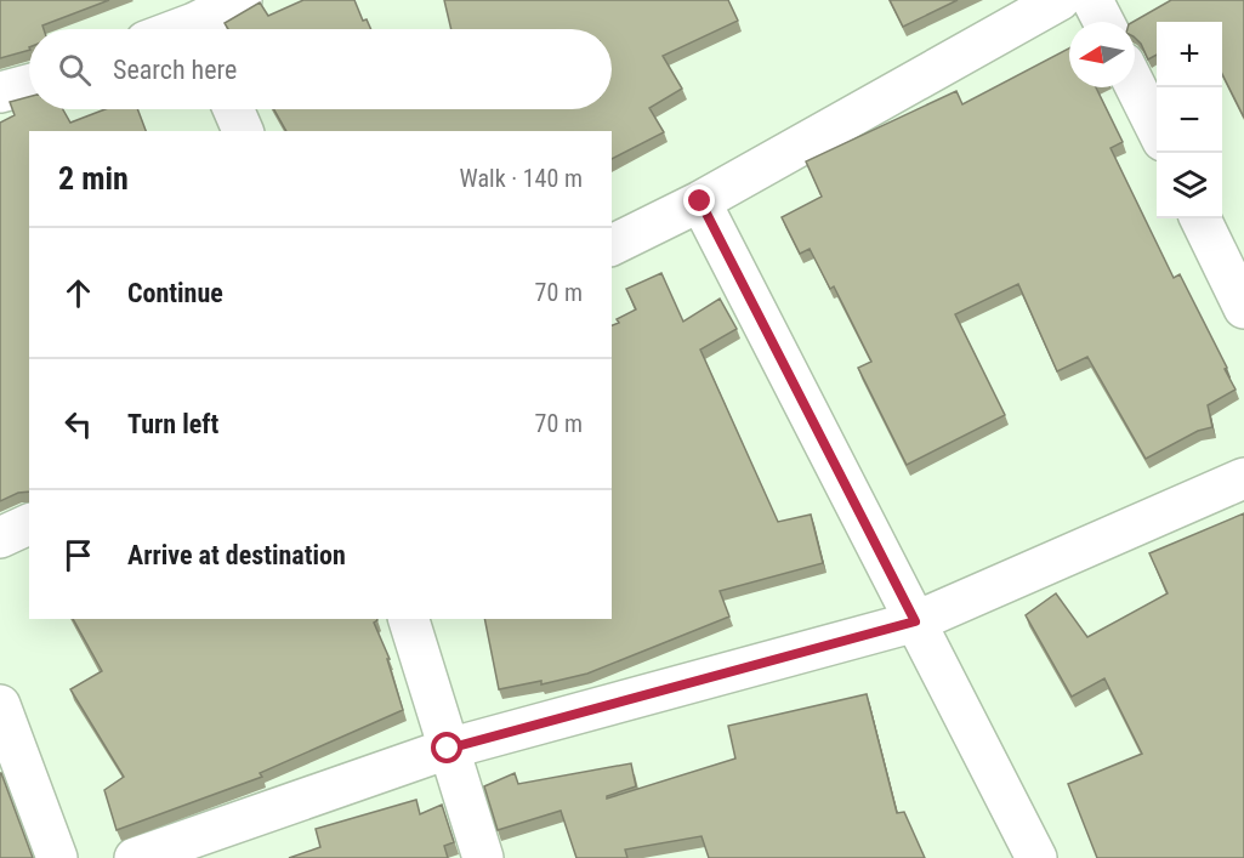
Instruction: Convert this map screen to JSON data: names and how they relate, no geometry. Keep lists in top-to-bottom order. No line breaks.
{"north":"left","page":{"map_buttons":["+","−"],"search":"Search here","heading":["2 min","Walk · 140 m"],"list":[["Continue","70 m"],["Turn left","70 m"],"Arrive at destination"]}}
